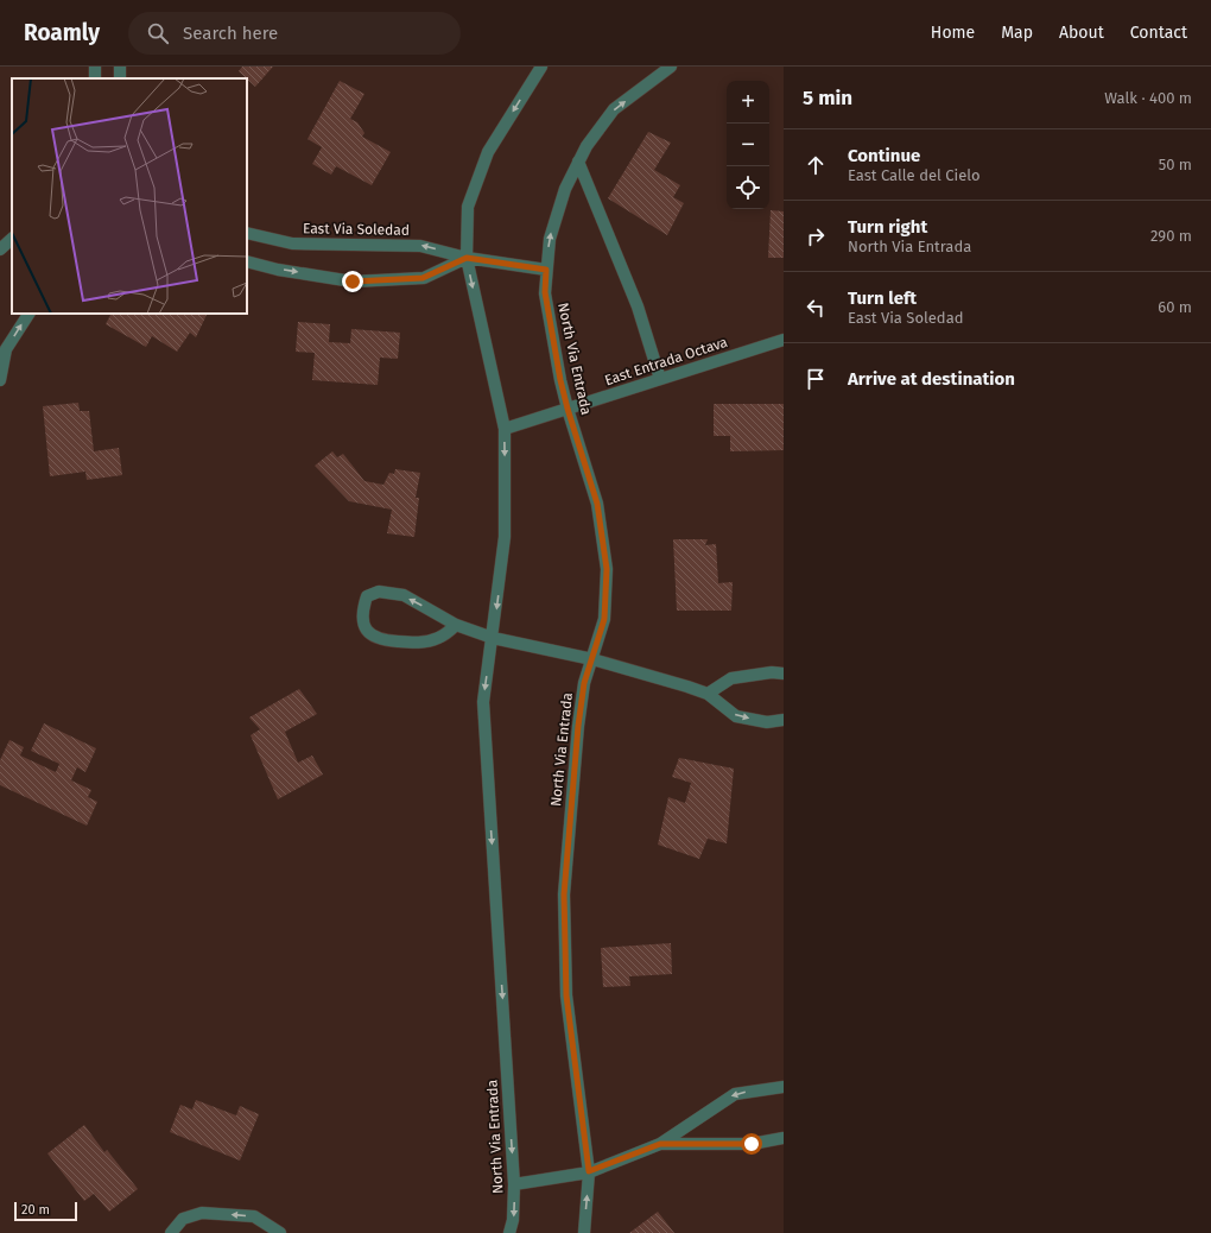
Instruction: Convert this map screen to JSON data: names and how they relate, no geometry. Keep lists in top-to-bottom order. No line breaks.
{"streets":{"street":["East Via Soledad","North Via Entrada","East Entrada Octava"]},"crossings":[["East Via Soledad","North Via Entrada"],["North Via Entrada","East Entrada Octava"]],"scale_bar":"20 m","page":{"header":"Roamly","search":"Search here","nav":["Home","Map","About","Contact"],"heading":["5 min","Walk · 400 m"],"map_buttons":["+","−"],"list":[["Continue","East Calle del Cielo","50 m"],["Turn right","North Via Entrada","290 m"],["Turn left","East Via Soledad","60 m"],"Arrive at destination"],"scale":"20 m"}}
